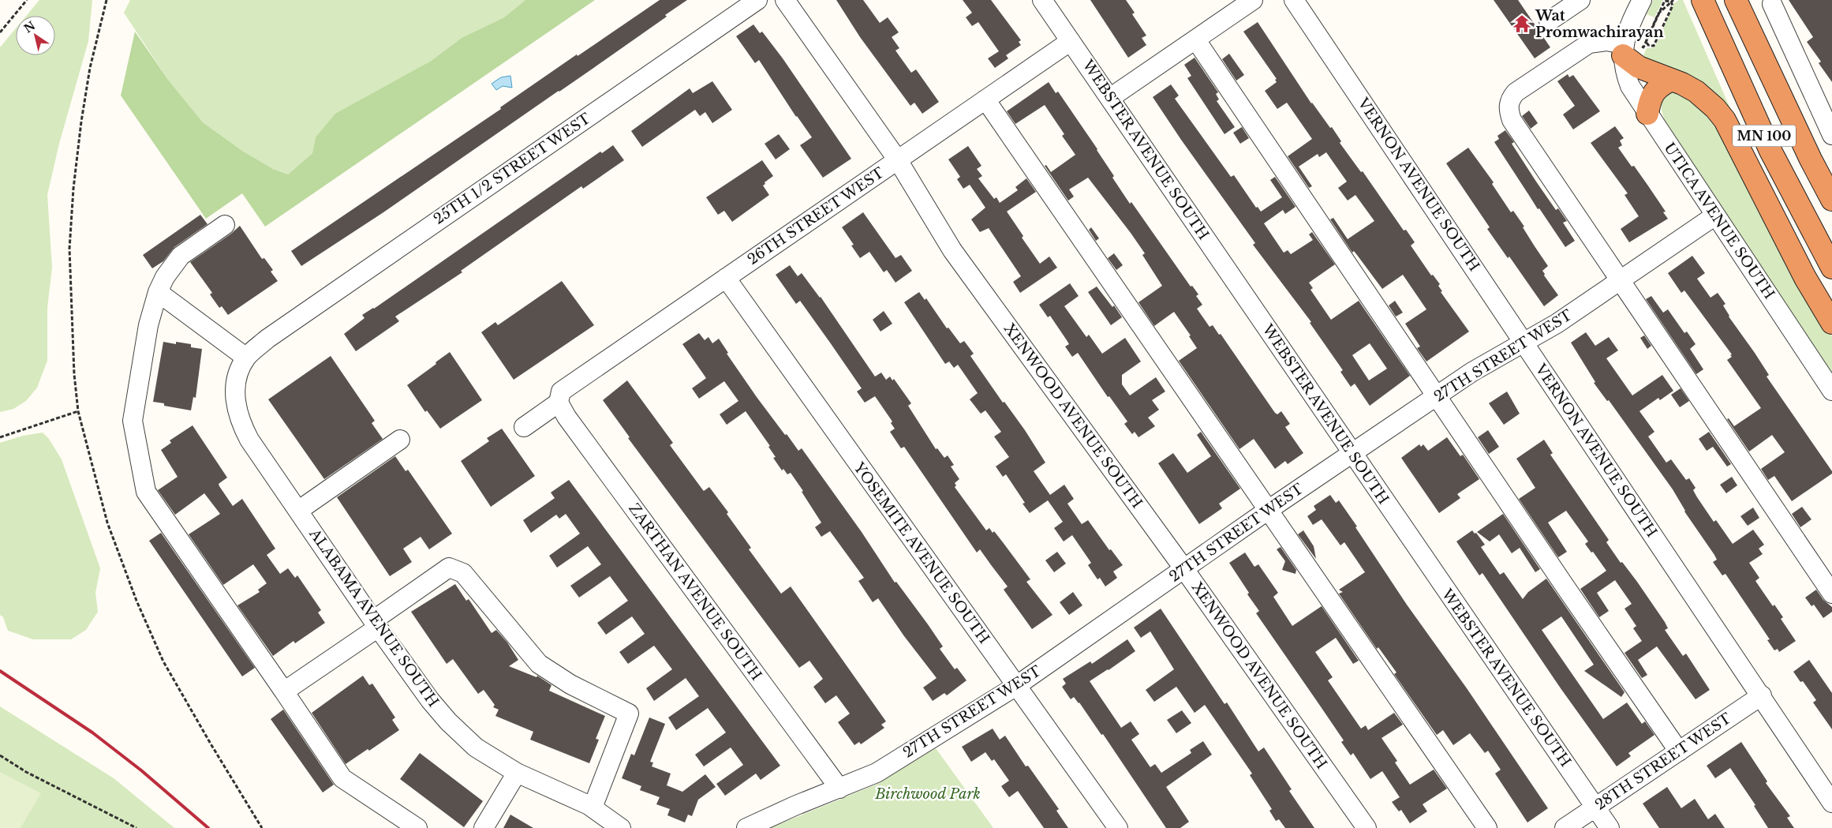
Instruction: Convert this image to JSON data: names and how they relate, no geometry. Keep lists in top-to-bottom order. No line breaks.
{"streets":{"highway":["MN 100"],"street":["WEBSTER AVENUE SOUTH","25TH 1/2 STREET WEST","VERNON AVENUE SOUTH","26TH STREET WEST","UTICA AVENUE SOUTH","27TH STREET WEST","XENWOOD AVENUE SOUTH","YOSEMITE AVENUE SOUTH","ZARTHAN AVENUE SOUTH","ALABAMA AVENUE SOUTH","28TH STREET WEST"]},"crossings":[["WEBSTER AVENUE SOUTH","26TH STREET WEST"],["WEBSTER AVENUE SOUTH","27TH STREET WEST"],["WEBSTER AVENUE SOUTH","28TH STREET WEST"],["25TH 1/2 STREET WEST","ALABAMA AVENUE SOUTH"],["VERNON AVENUE SOUTH","27TH STREET WEST"],["VERNON AVENUE SOUTH","28TH STREET WEST"],["26TH STREET WEST","XENWOOD AVENUE SOUTH"],["26TH STREET WEST","YOSEMITE AVENUE SOUTH"],["26TH STREET WEST","ZARTHAN AVENUE SOUTH"],["UTICA AVENUE SOUTH","27TH STREET WEST"],["27TH STREET WEST","XENWOOD AVENUE SOUTH"],["27TH STREET WEST","YOSEMITE AVENUE SOUTH"],["27TH STREET WEST","ZARTHAN AVENUE SOUTH"]],"parks":["Birchwood Park"],"places":{"temple":["Wat Promwachirayan"]},"north":"top left"}
